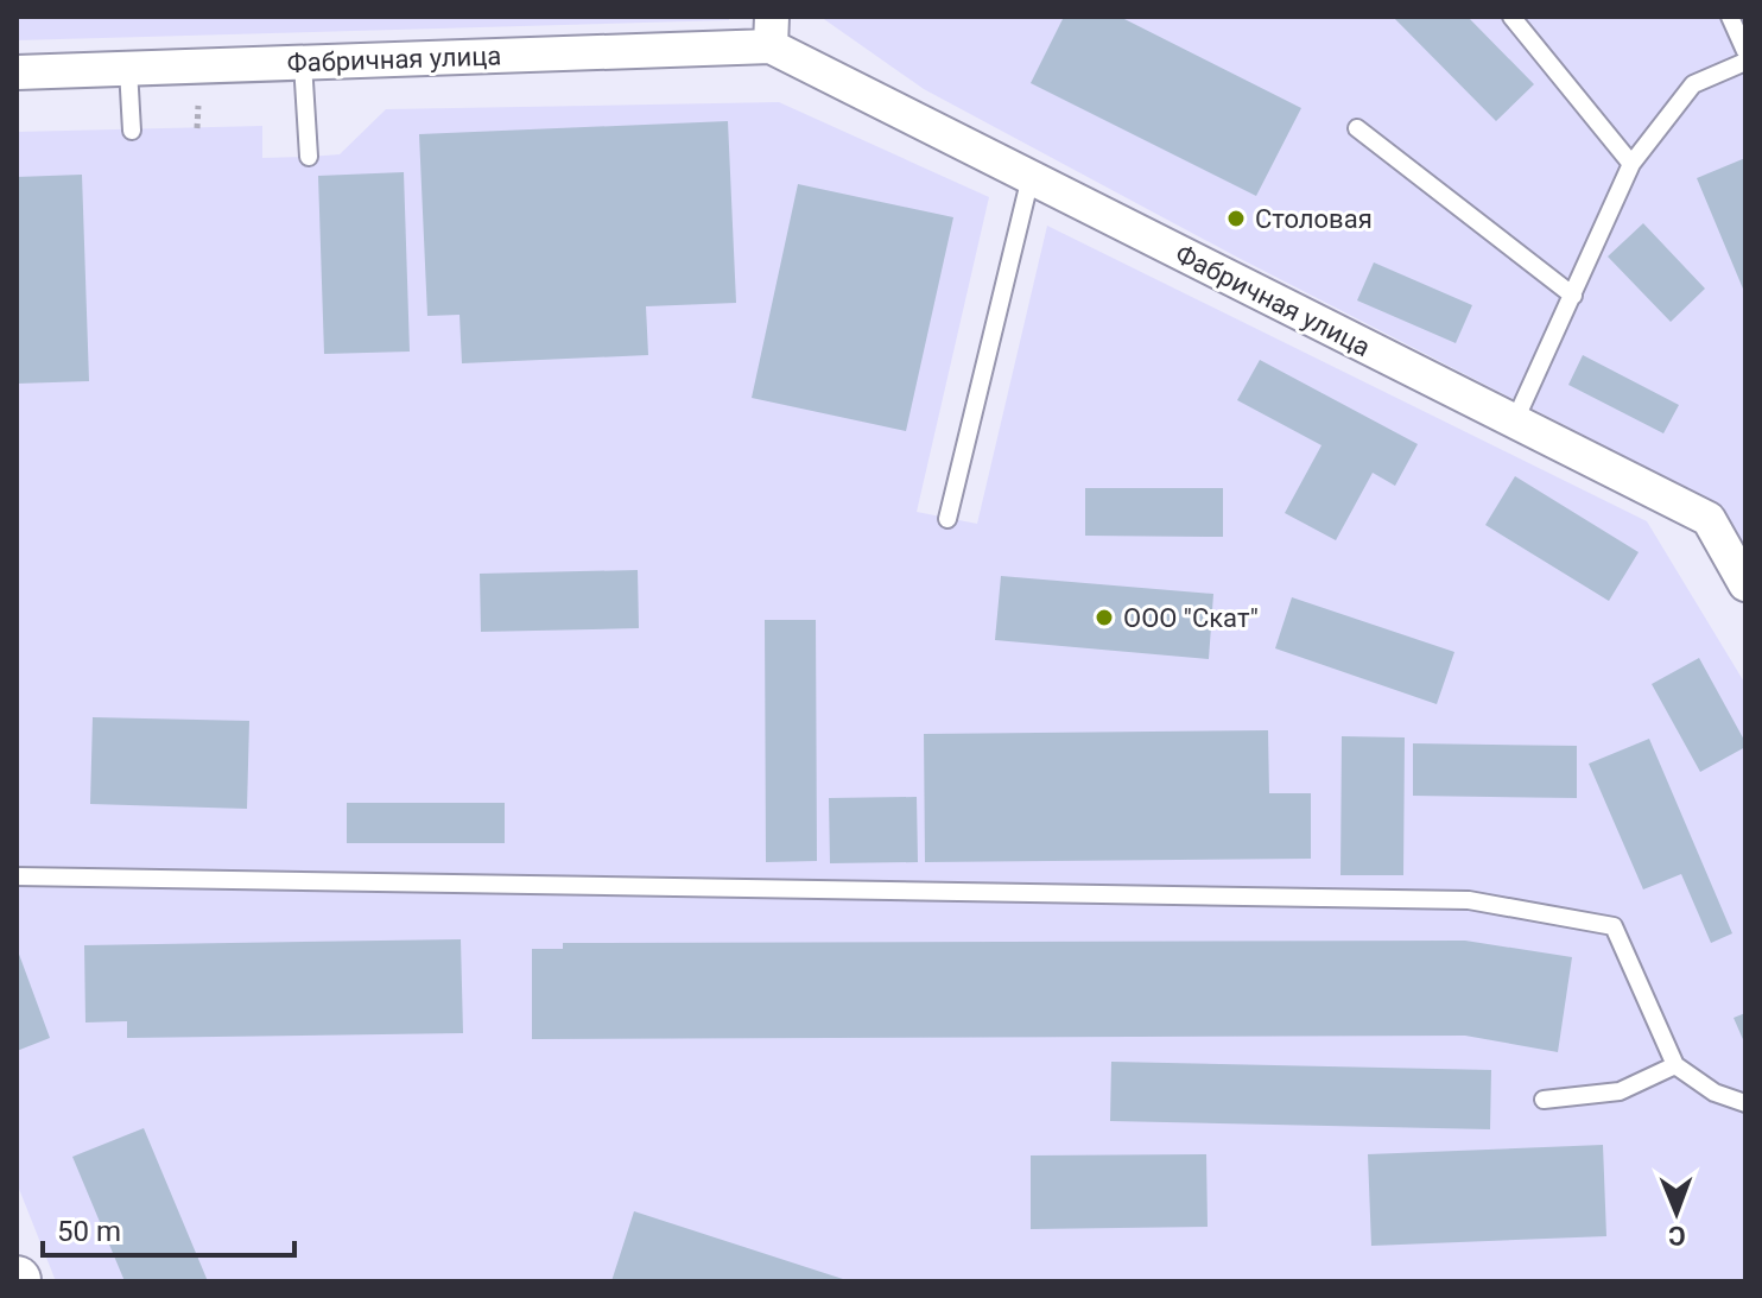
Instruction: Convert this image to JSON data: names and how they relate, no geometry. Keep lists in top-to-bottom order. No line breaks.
{"streets":{"street":["Фабричная улица"]},"places":["Столовая","ООО \"Скат\""],"scale_bar":"50 m","north":"bottom"}
